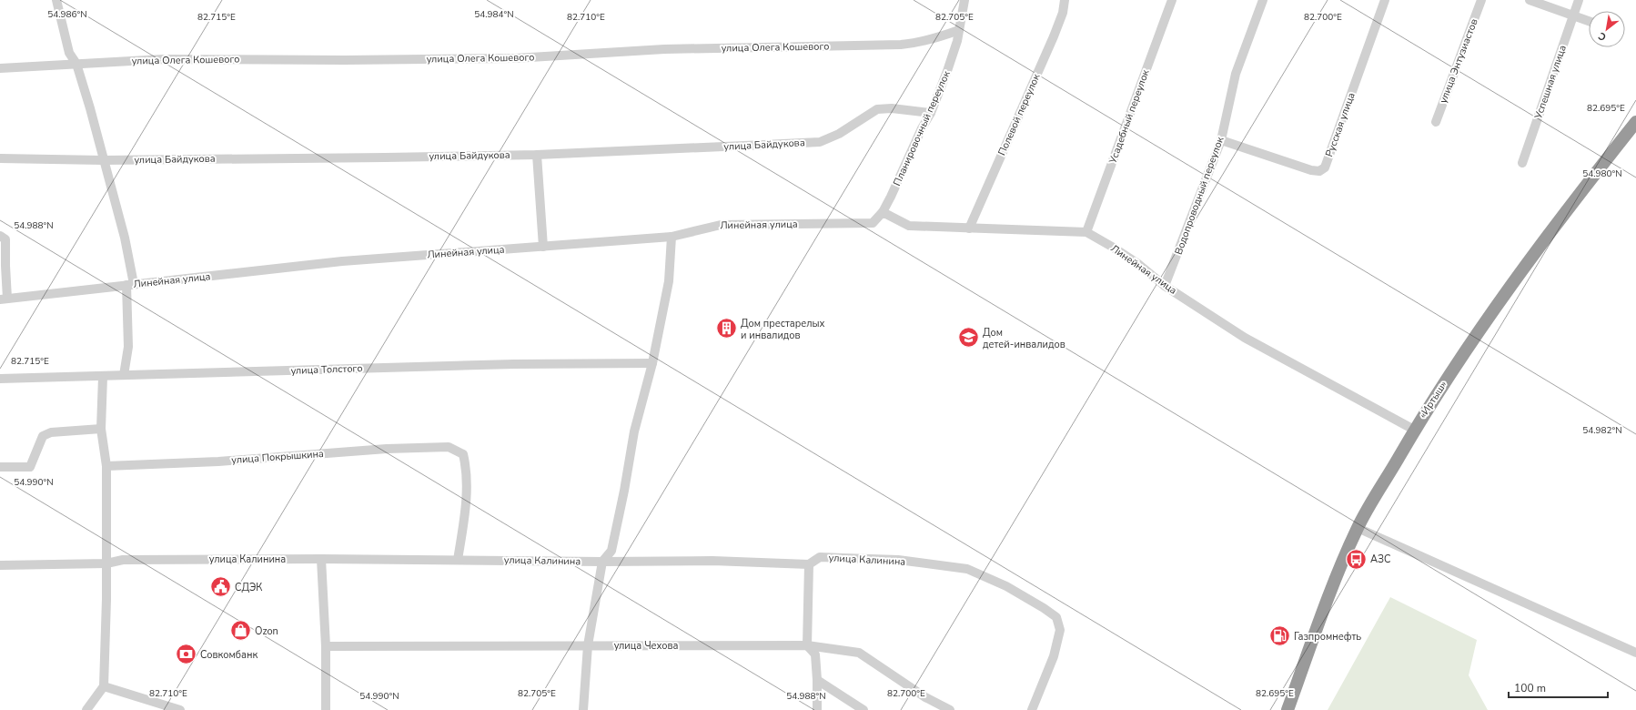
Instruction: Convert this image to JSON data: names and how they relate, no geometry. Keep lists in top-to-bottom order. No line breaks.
{"streets":{"highway":["«Иртыш»"],"street":["улица Олега Кошевого","улица Энтузиастов","Успешная улица","Полевой переулок","Усадебный переулок","Русская улица","Планировочный переулок","улица Байдукова","Водопроводный переулок","Линейная улица","улица Толстого","улица Покрышкина","улица Калинина","улица Чехова"]},"crossings":[["улица Олега Кошевого","Планировочный переулок"],["Полевой переулок","Линейная улица"],["Усадебный переулок","Линейная улица"],["Русская улица","Водопроводный переулок"],["Планировочный переулок","улица Байдукова"],["Планировочный переулок","Линейная улица"],["Водопроводный переулок","Линейная улица"],["Линейная улица","«Иртыш»"],["улица Покрышкина","улица Калинина"]],"places":{"building":["Дом престарелых и инвалидов"],"school or university":["Дом детей-инвалидов"],"bus stop":["АЗС"],"public building":["СДЭК"],"shop":["Ozon"],"fuel station":["Газпромнефть"],"bank":["Совкомбанк"]},"scale_bar":"100 m","north":"bottom left","coordinates":["54.986°N","54.984°N","82.715°E","82.710°E","82.705°E","82.700°E","82.695°E","54.980°N","54.988°N","54.982°N","54.990°N"]}
